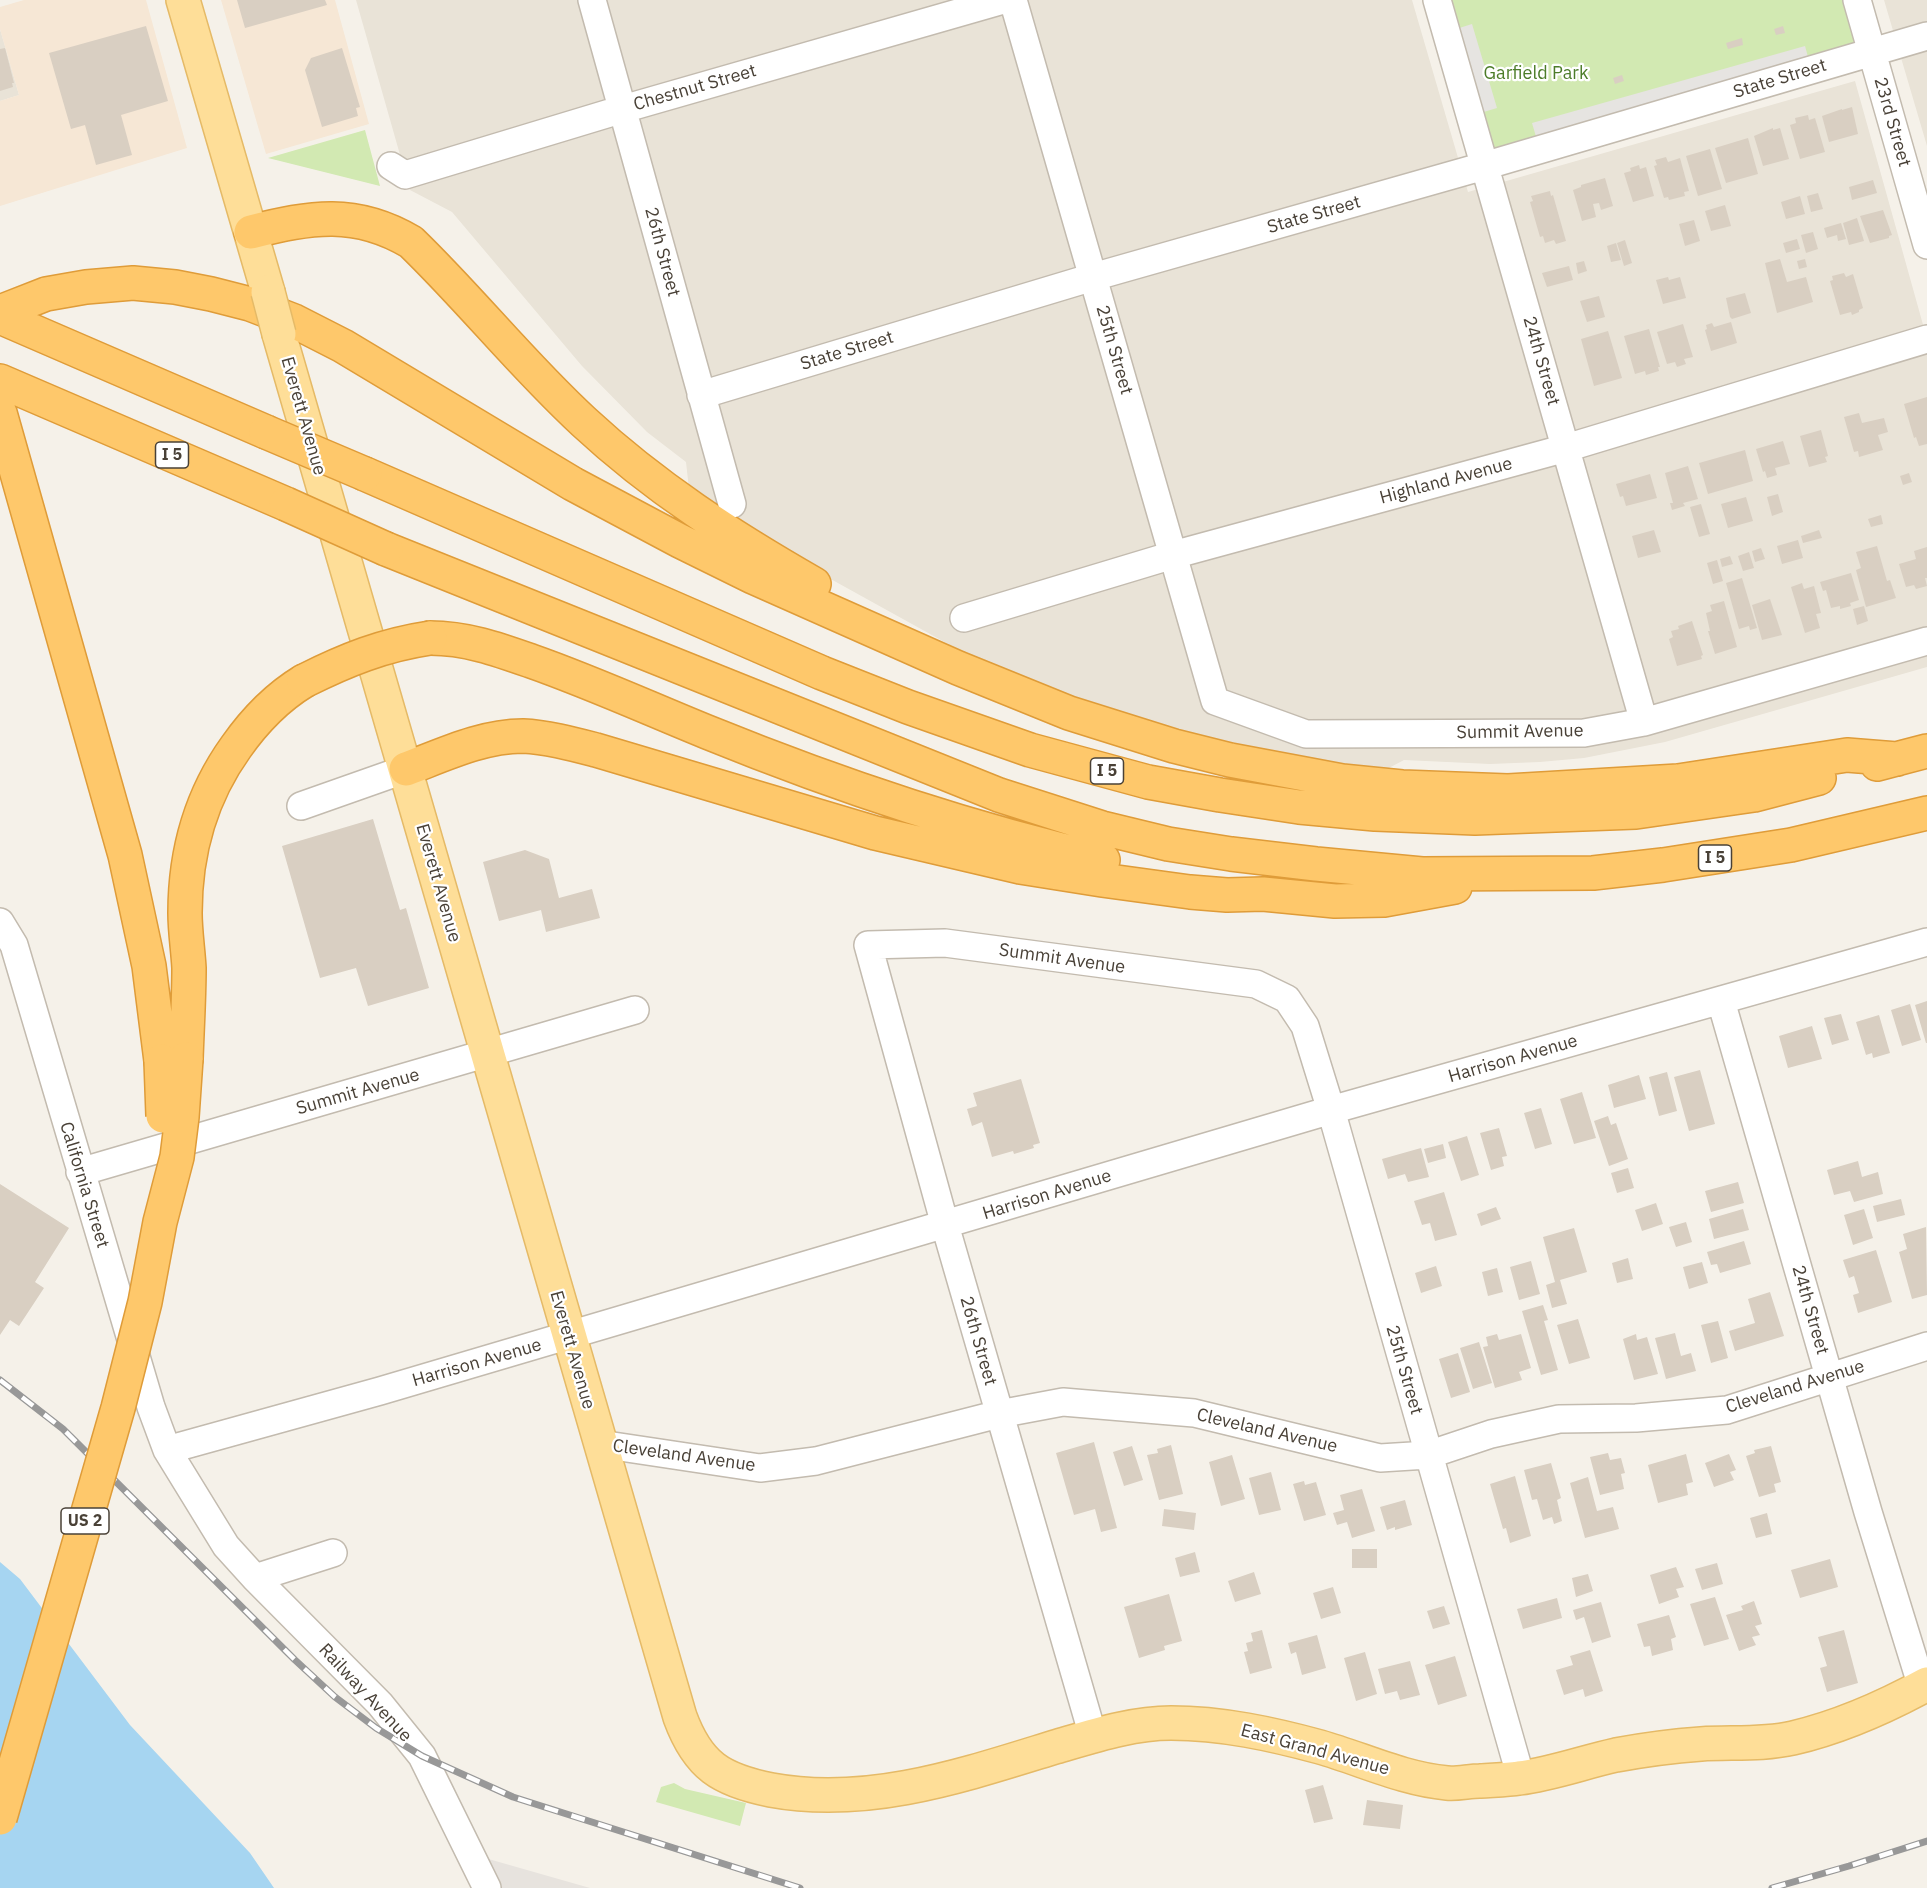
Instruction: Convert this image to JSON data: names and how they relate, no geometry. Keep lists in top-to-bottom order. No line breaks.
{"streets":{"highway":["I 5","US 2"],"main road":["Everett Avenue","East Grand Avenue"],"street":["State Street","Chestnut Street","23rd Street","26th Street","25th Street","24th Street","Highland Avenue","Summit Avenue","Harrison Avenue","California Street","Cleveland Avenue","Railway Avenue"]},"crossings":[["State Street","23rd Street"],["State Street","26th Street"],["State Street","25th Street"],["State Street","24th Street"],["Chestnut Street","26th Street"],["26th Street","Summit Avenue"],["26th Street","Harrison Avenue"],["26th Street","Cleveland Avenue"],["26th Street","East Grand Avenue"],["25th Street","Highland Avenue"],["25th Street","Summit Avenue"],["25th Street","Harrison Avenue"],["25th Street","Cleveland Avenue"],["25th Street","East Grand Avenue"],["24th Street","Highland Avenue"],["24th Street","Summit Avenue"],["24th Street","Harrison Avenue"],["24th Street","Cleveland Avenue"],["24th Street","East Grand Avenue"],["Everett Avenue","Summit Avenue"],["Everett Avenue","Harrison Avenue"],["Everett Avenue","Cleveland Avenue"],["Everett Avenue","East Grand Avenue"],["Summit Avenue","California Street"],["Harrison Avenue","California Street"],["Harrison Avenue","Railway Avenue"],["California Street","Railway Avenue"]],"parks":["Garfield Park"]}
